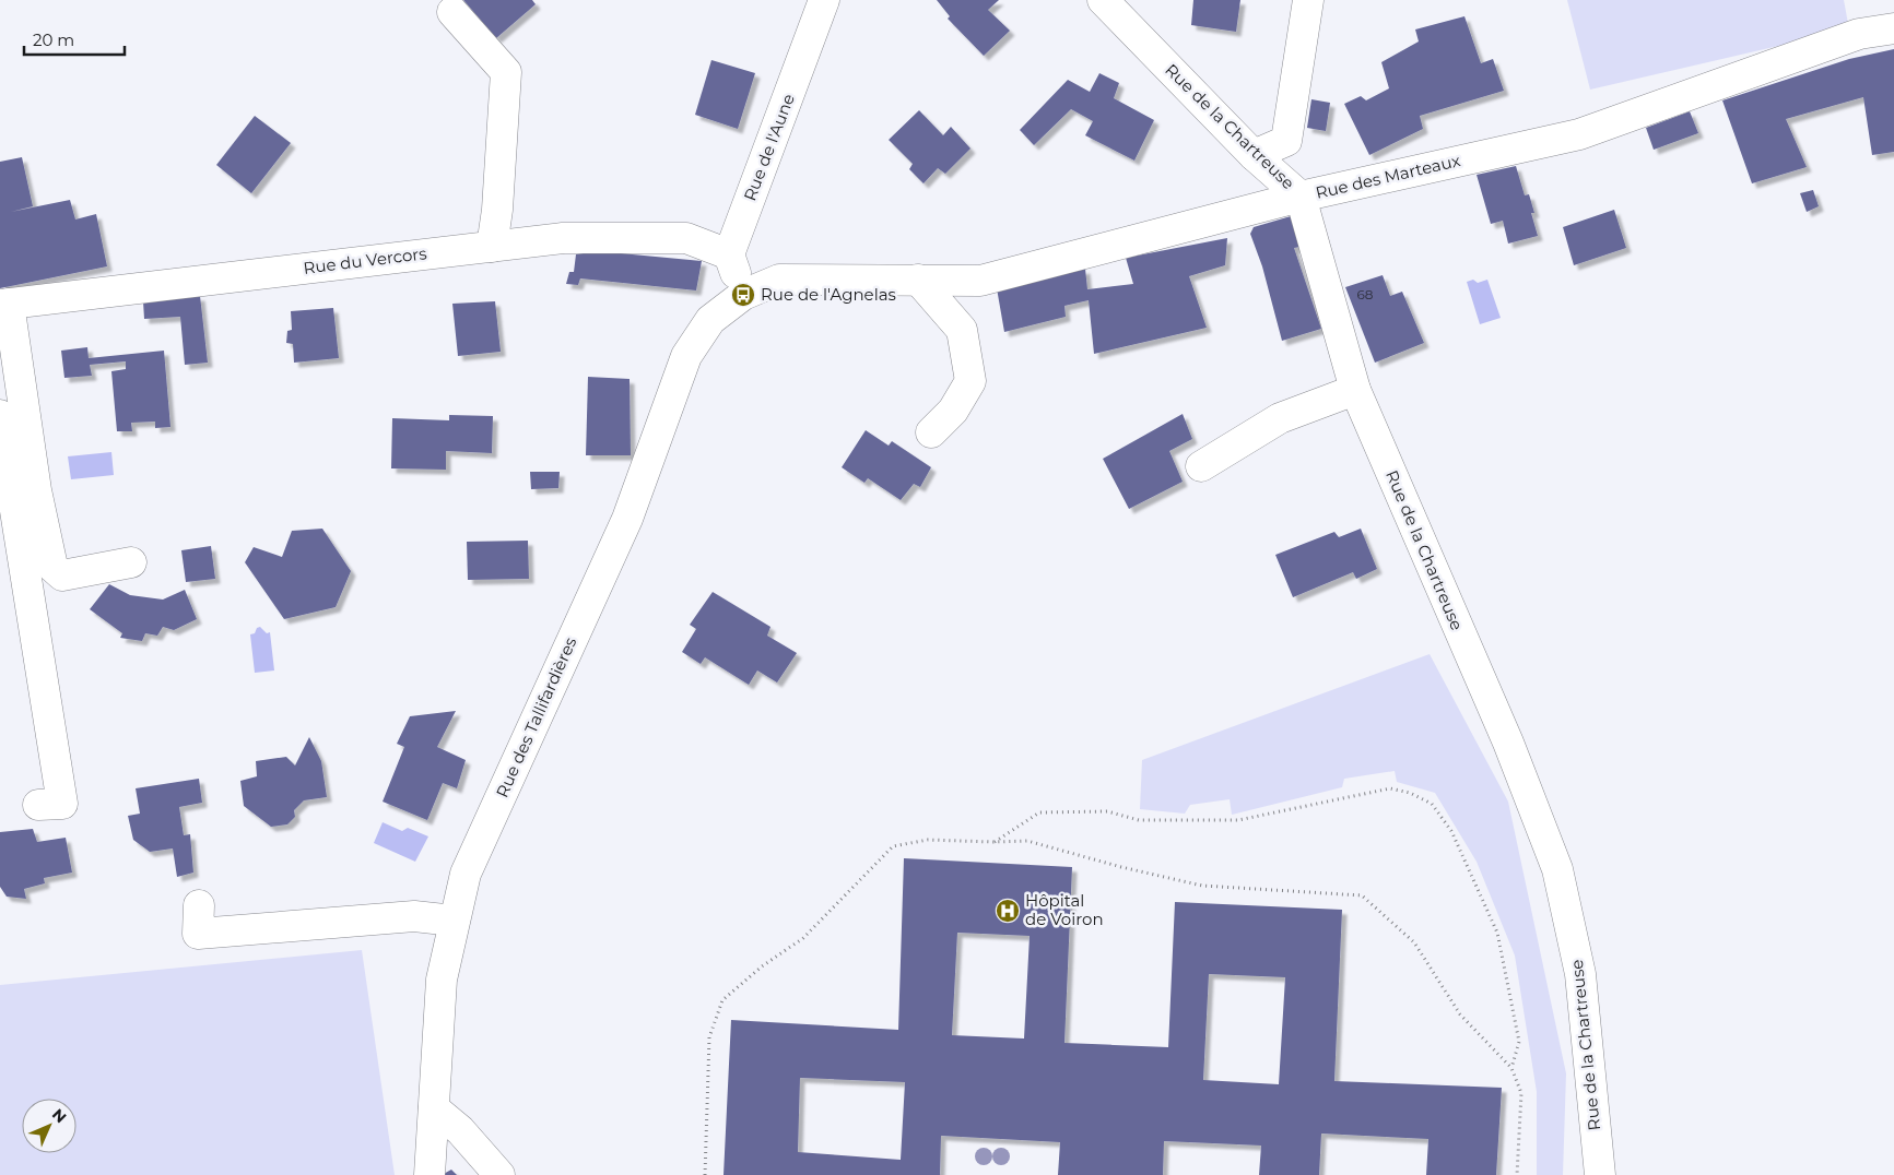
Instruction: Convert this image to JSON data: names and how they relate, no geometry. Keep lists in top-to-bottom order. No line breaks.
{"streets":{"street":["Rue de la Chartreuse","Rue de l'Aune","Rue des Marteaux","Rue du Vercors","Rue des Tallifardières"]},"crossings":[["Rue de la Chartreuse","Rue des Marteaux"],["Rue de l'Aune","Rue du Vercors"],["Rue des Marteaux","Rue des Tallifardières"]],"places":{"bus stop":["Rue de l'Agnelas"],"hospital":["Hôpital de Voiron"]},"house_numbers":["68"],"scale_bar":"20 m","north":"top right"}
